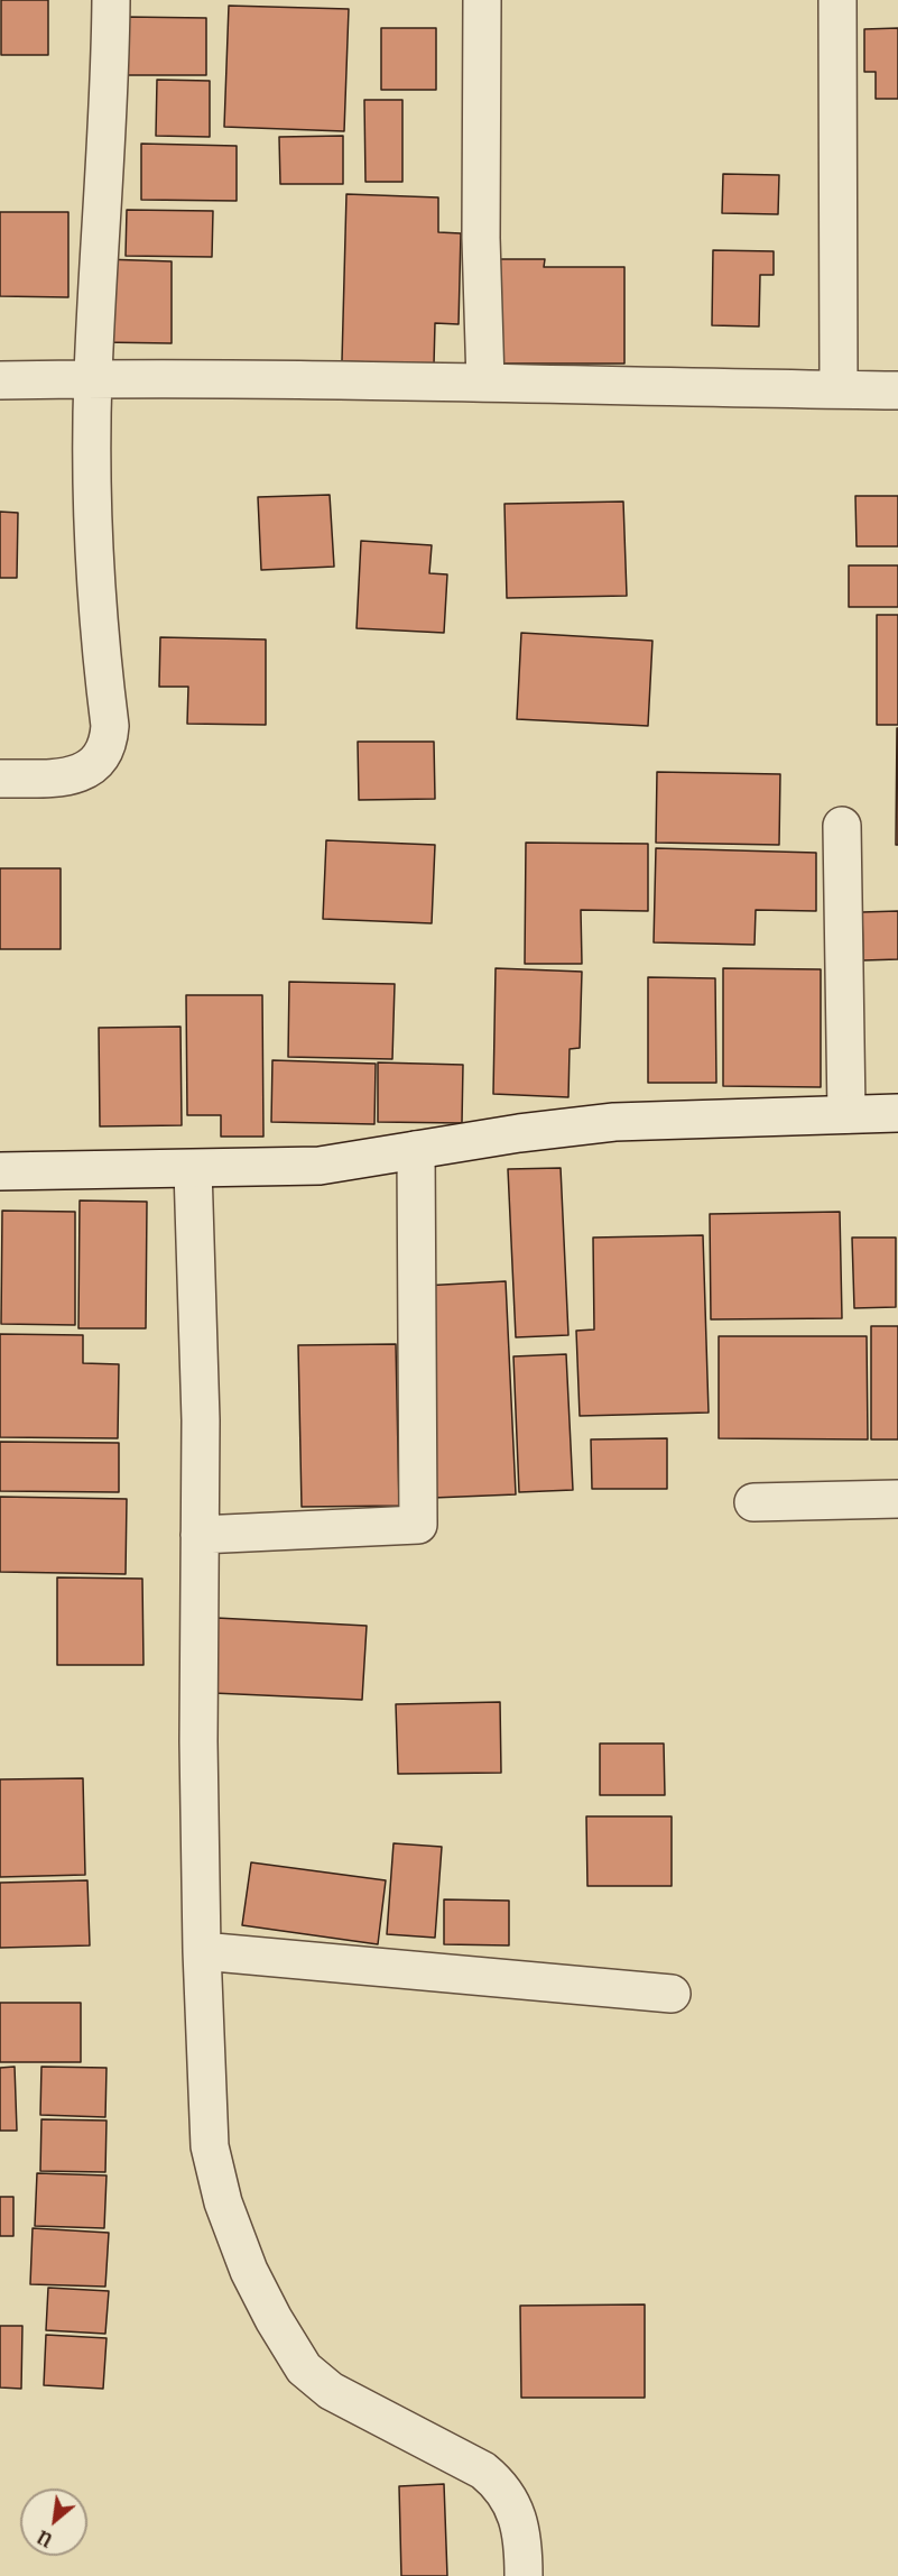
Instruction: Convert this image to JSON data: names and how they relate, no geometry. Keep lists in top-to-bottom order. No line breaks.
{"north":"bottom left"}
